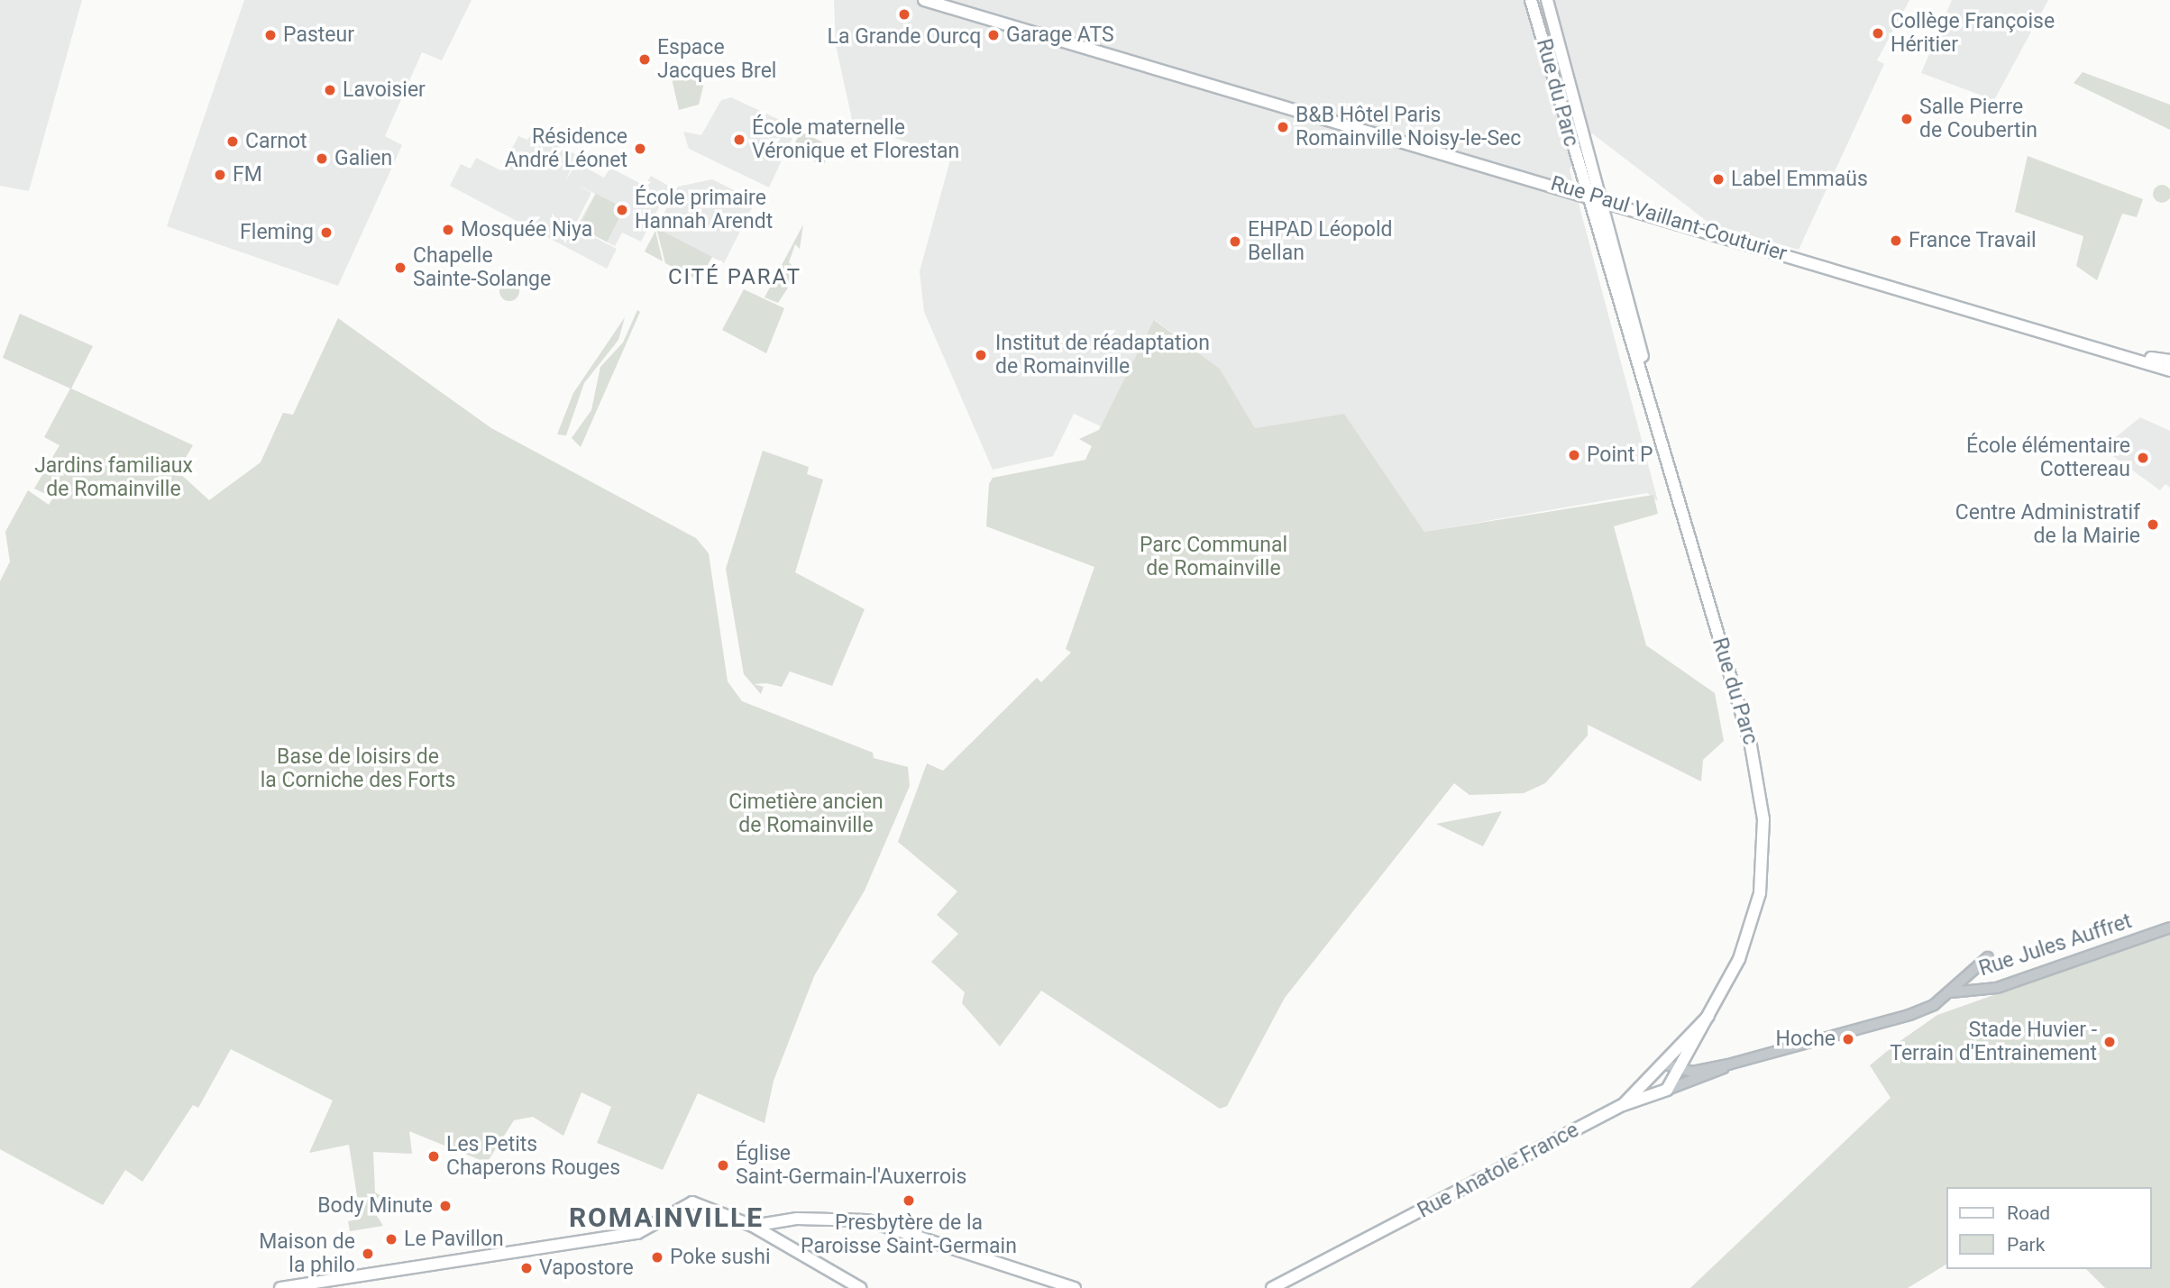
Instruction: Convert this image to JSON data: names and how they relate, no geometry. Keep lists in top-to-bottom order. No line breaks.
{"streets":{"main road":["Rue du Parc","Rue Paul Vaillant-Couturier","Rue Anatole France"],"street":["Rue Jules Auffret"]},"crossings":[["Rue du Parc","Rue Paul Vaillant-Couturier"],["Rue du Parc","Rue Anatole France"],["Rue Jules Auffret","Rue Anatole France"]],"districts":["CITÉ PARAT","ROMAINVILLE"],"parks":["Jardins familiaux de Romainville","Parc Communal de Romainville","Base de loisirs de la Corniche des Forts","Cimetière ancien de Romainville"],"places":["La Grande Ourcq","Collège Françoise Héritier","Pasteur","Garage ATS","Espace Jacques Brel","Lavoisier","Salle Pierre de Coubertin","B&B Hôtel Paris Romainville Noisy-le-Sec","École maternelle Véronique et Florestan","Carnot","Résidence André Léonet","Galien","FM","Label Emmaüs","École primaire Hannah Arendt","Mosquée Niya","Fleming","France Travail","EHPAD Léopold Bellan","Chapelle Sainte-Solange","Institut de réadaptation de Romainville","Point P","École élémentaire Cottereau","Centre Administratif de la Mairie","Hoche","Stade Huvier - Terrain d'Entrainement","Les Petits Chaperons Rouges","Église Saint-Germain-l'Auxerrois","Presbytère de la Paroisse Saint-Germain","Body Minute","Le Pavillon","Maison de la philo","Poke sushi","Vapostore"],"legend":["Road","Park"]}
